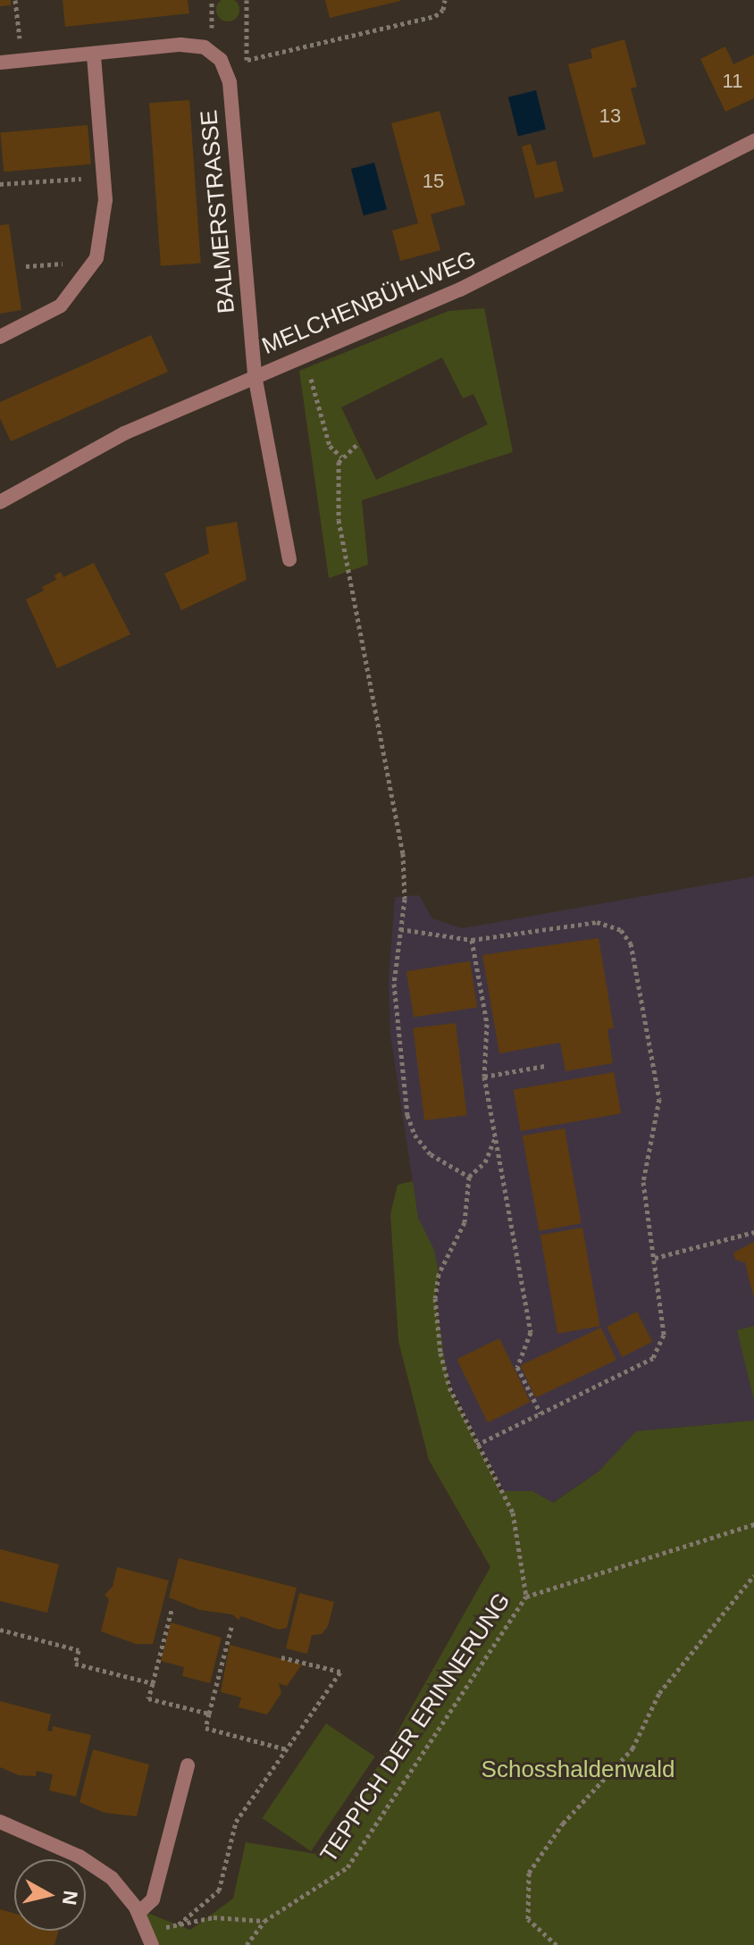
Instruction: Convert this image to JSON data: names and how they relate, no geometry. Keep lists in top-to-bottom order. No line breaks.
{"streets":{"street":["BALMERSTRASSE","MELCHENBÜHLWEG"],"path":["TEPPICH DER ERINNERUNG"]},"crossings":[["BALMERSTRASSE","MELCHENBÜHLWEG"]],"parks":["Schosshaldenwald"],"house_numbers":["11","13","15"],"north":"right"}
